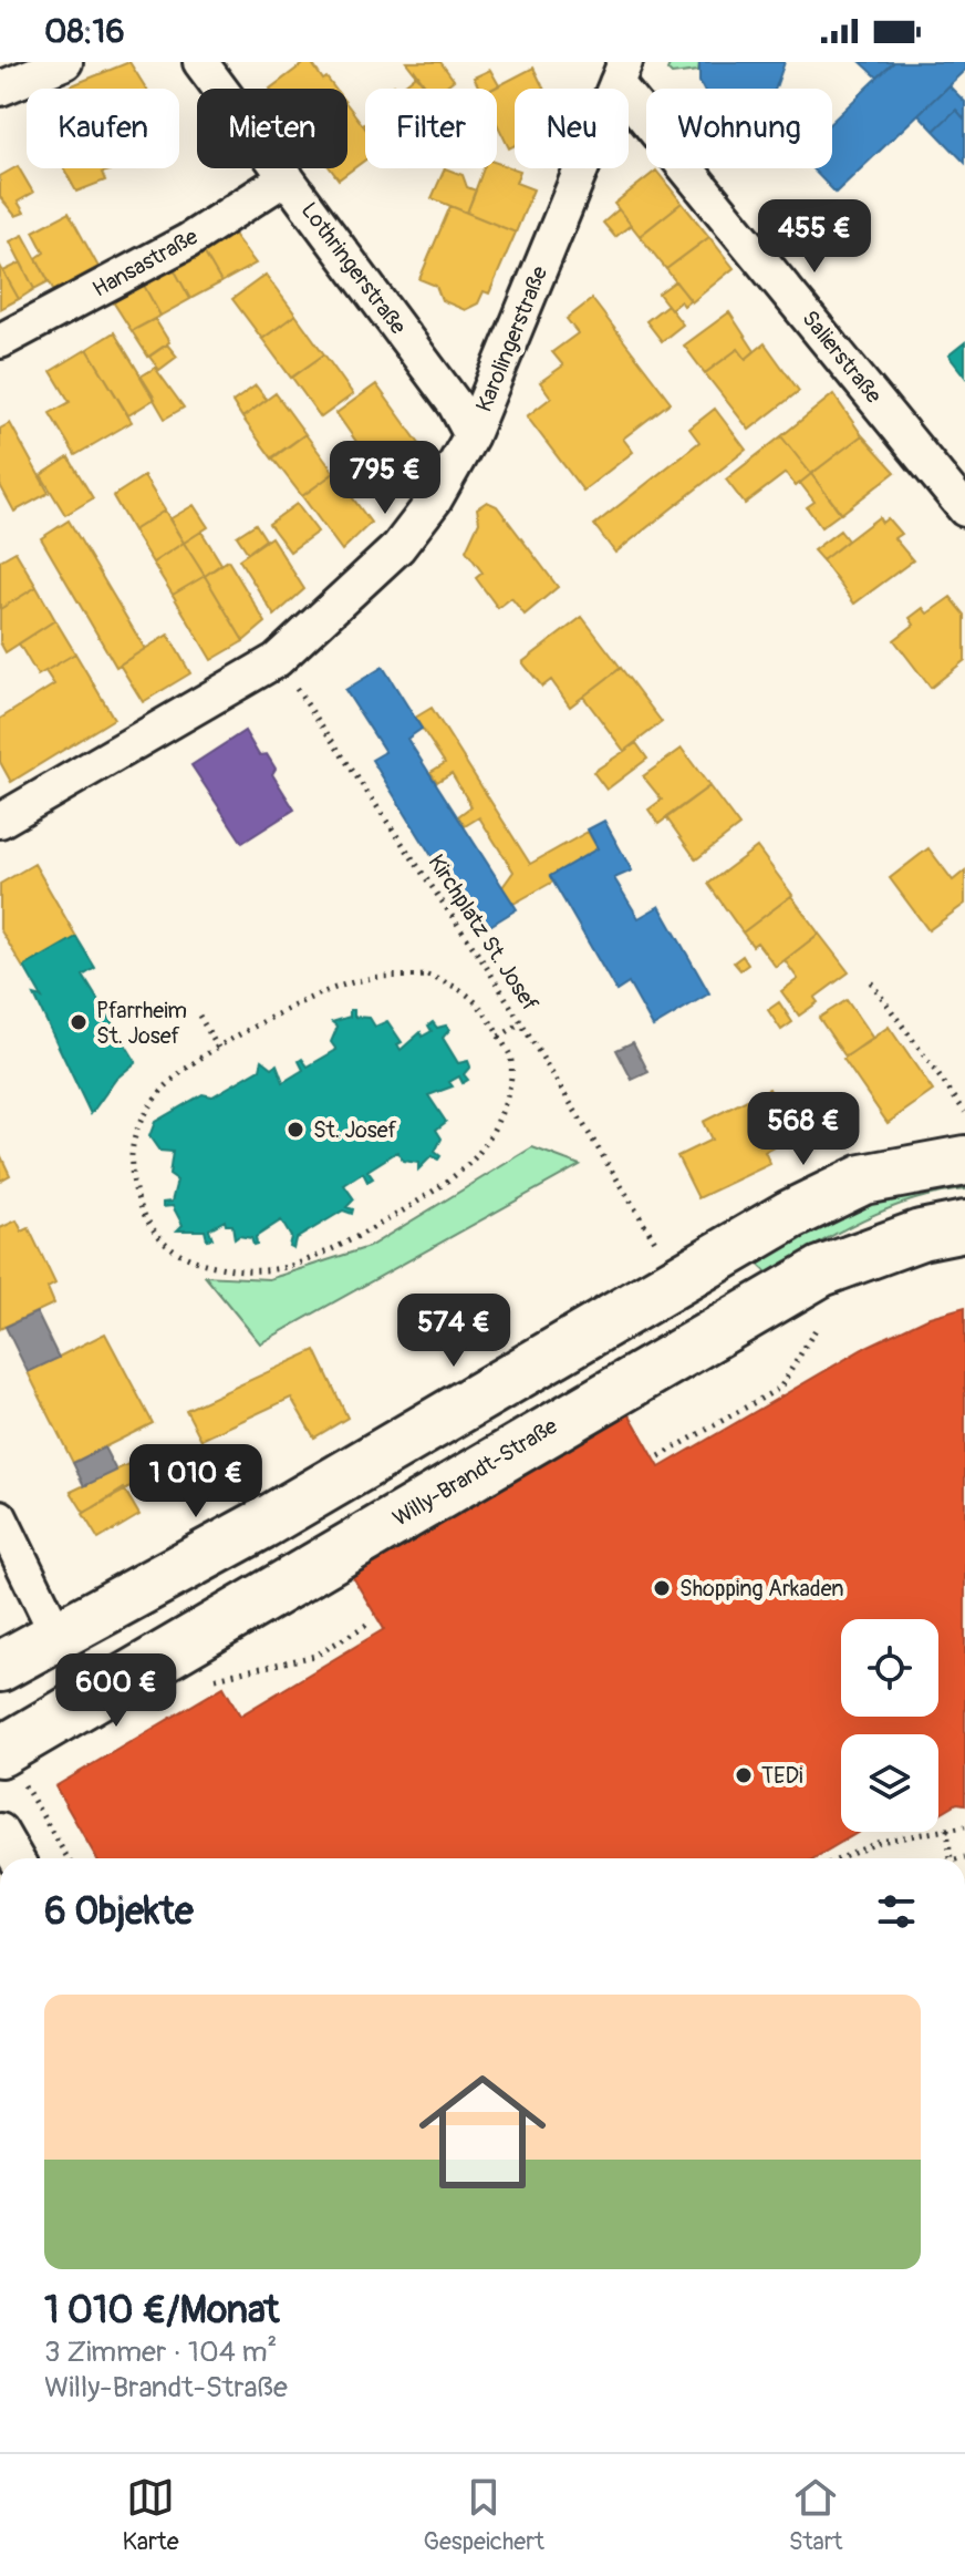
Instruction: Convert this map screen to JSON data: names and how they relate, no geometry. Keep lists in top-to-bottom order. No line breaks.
{"streets":{"main road":["Willy-Brandt-Straße"],"street":["Hansastraße","Lothringerstraße","Karolingerstraße","Salierstraße"],"path":["Kirchplatz St. Josef"]},"crossings":[["Hansastraße","Lothringerstraße"],["Lothringerstraße","Karolingerstraße"],["Karolingerstraße","Salierstraße"],["Karolingerstraße","Kirchplatz St. Josef"]],"places":["Pfarrheim St. Josef","St. Josef","Shopping Arkaden","TEDi"],"page":{"status":"08:16","chip":["Kaufen","Mieten","Filter","Neu","Wohnung"],"price":["455 €","795 €","568 €","574 €","1 010 €","600 €"],"heading":"6 Objekte","list":[{"name":"1 010 €/Monat","note":"3 Zimmer · 104 m² · Willy-Brandt-Straße"}],"tabs":["Karte","Gespeichert","Start"]}}
